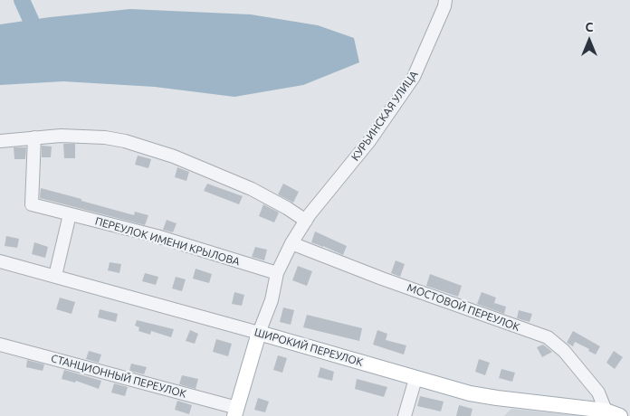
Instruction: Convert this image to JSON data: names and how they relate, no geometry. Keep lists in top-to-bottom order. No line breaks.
{"streets":{"main road":["ШИРОКИЙ ПЕРЕУЛОК"],"street":["КУРЬИНСКАЯ УЛИЦА","ПЕРЕУЛОК ИМЕНИ КРЫЛОВА","МОСТОВОЙ ПЕРЕУЛОК","СТАНЦИОННЫЙ ПЕРЕУЛОК"]},"crossings":[["КУРЬИНСКАЯ УЛИЦА","ПЕРЕУЛОК ИМЕНИ КРЫЛОВА"],["КУРЬИНСКАЯ УЛИЦА","МОСТОВОЙ ПЕРЕУЛОК"],["КУРЬИНСКАЯ УЛИЦА","ШИРОКИЙ ПЕРЕУЛОК"],["МОСТОВОЙ ПЕРЕУЛОК","ШИРОКИЙ ПЕРЕУЛОК"]],"north":"top"}
